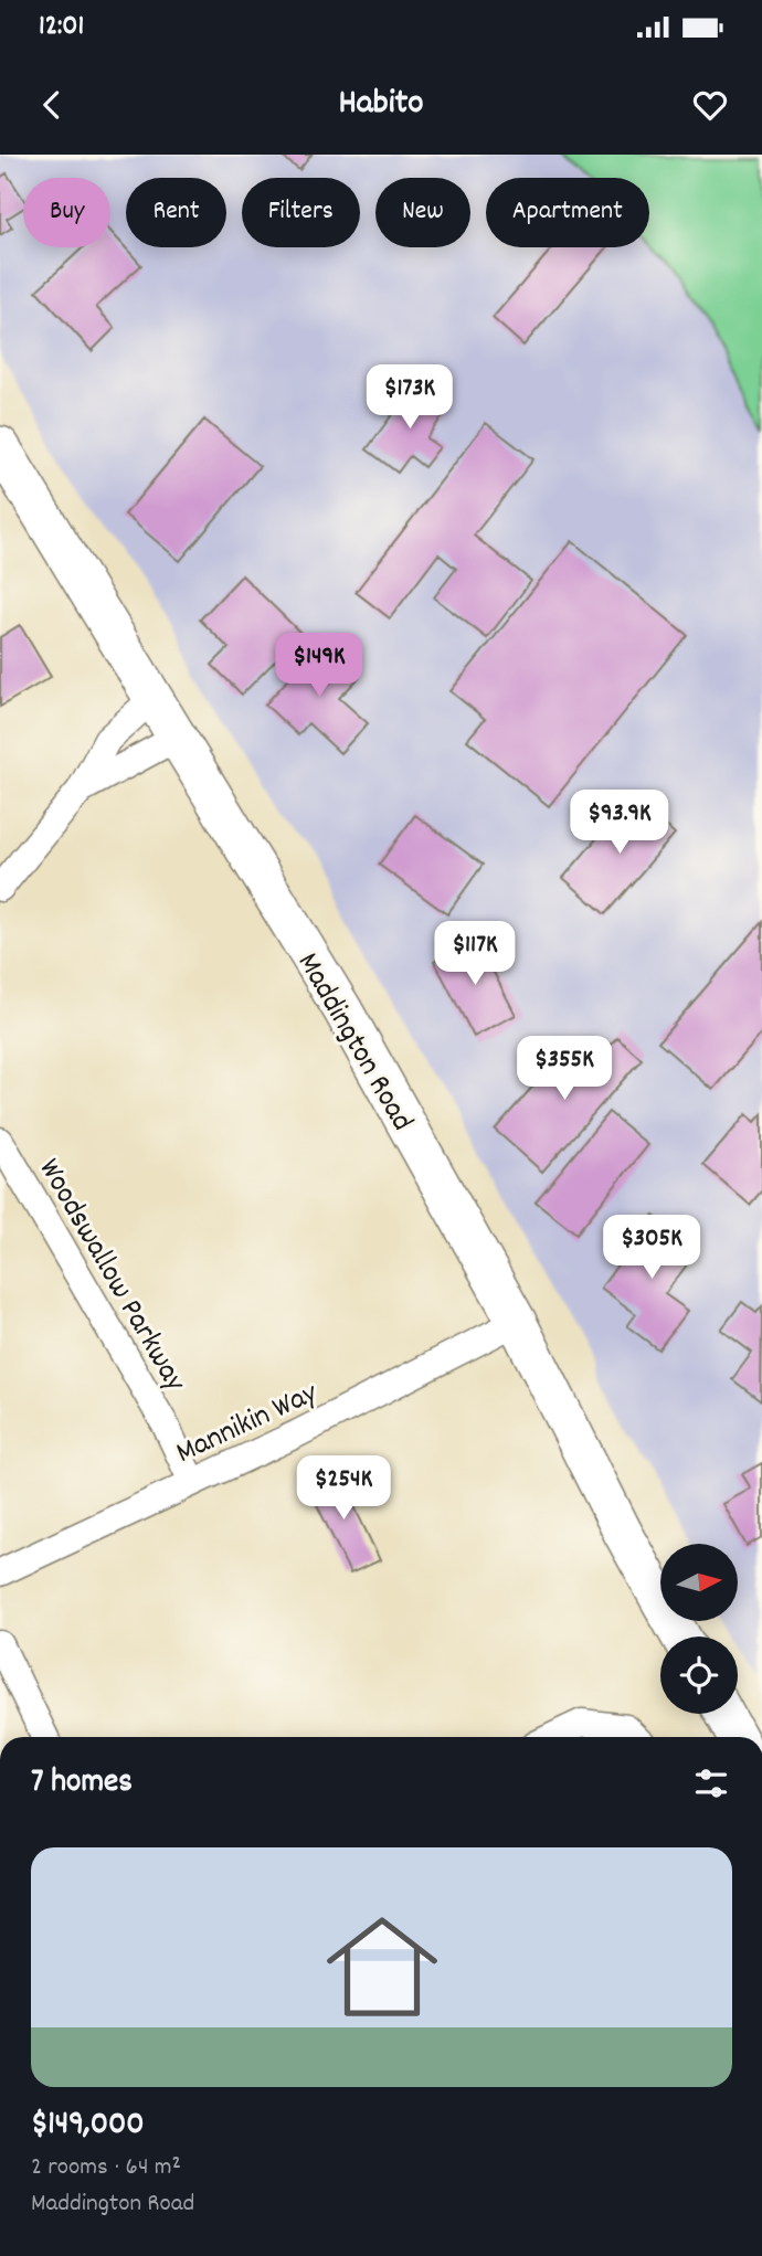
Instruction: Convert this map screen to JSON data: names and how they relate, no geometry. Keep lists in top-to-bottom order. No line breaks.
{"streets":{"main road":["Maddington Road"],"street":["Woodswallow Parkway","Mannikin Way"]},"crossings":[["Maddington Road","Mannikin Way"],["Woodswallow Parkway","Mannikin Way"]],"north":"right","page":{"status":"12:01","header":"Habito","chip":["Buy","Rent","Filters","New","Apartment"],"price":["$173K","$149K","$93.9K","$117K","$355K","$305K","$254K"],"heading":"7 homes","list":[{"name":"$149,000","note":"2 rooms · 64 m² · Maddington Road"}]}}
